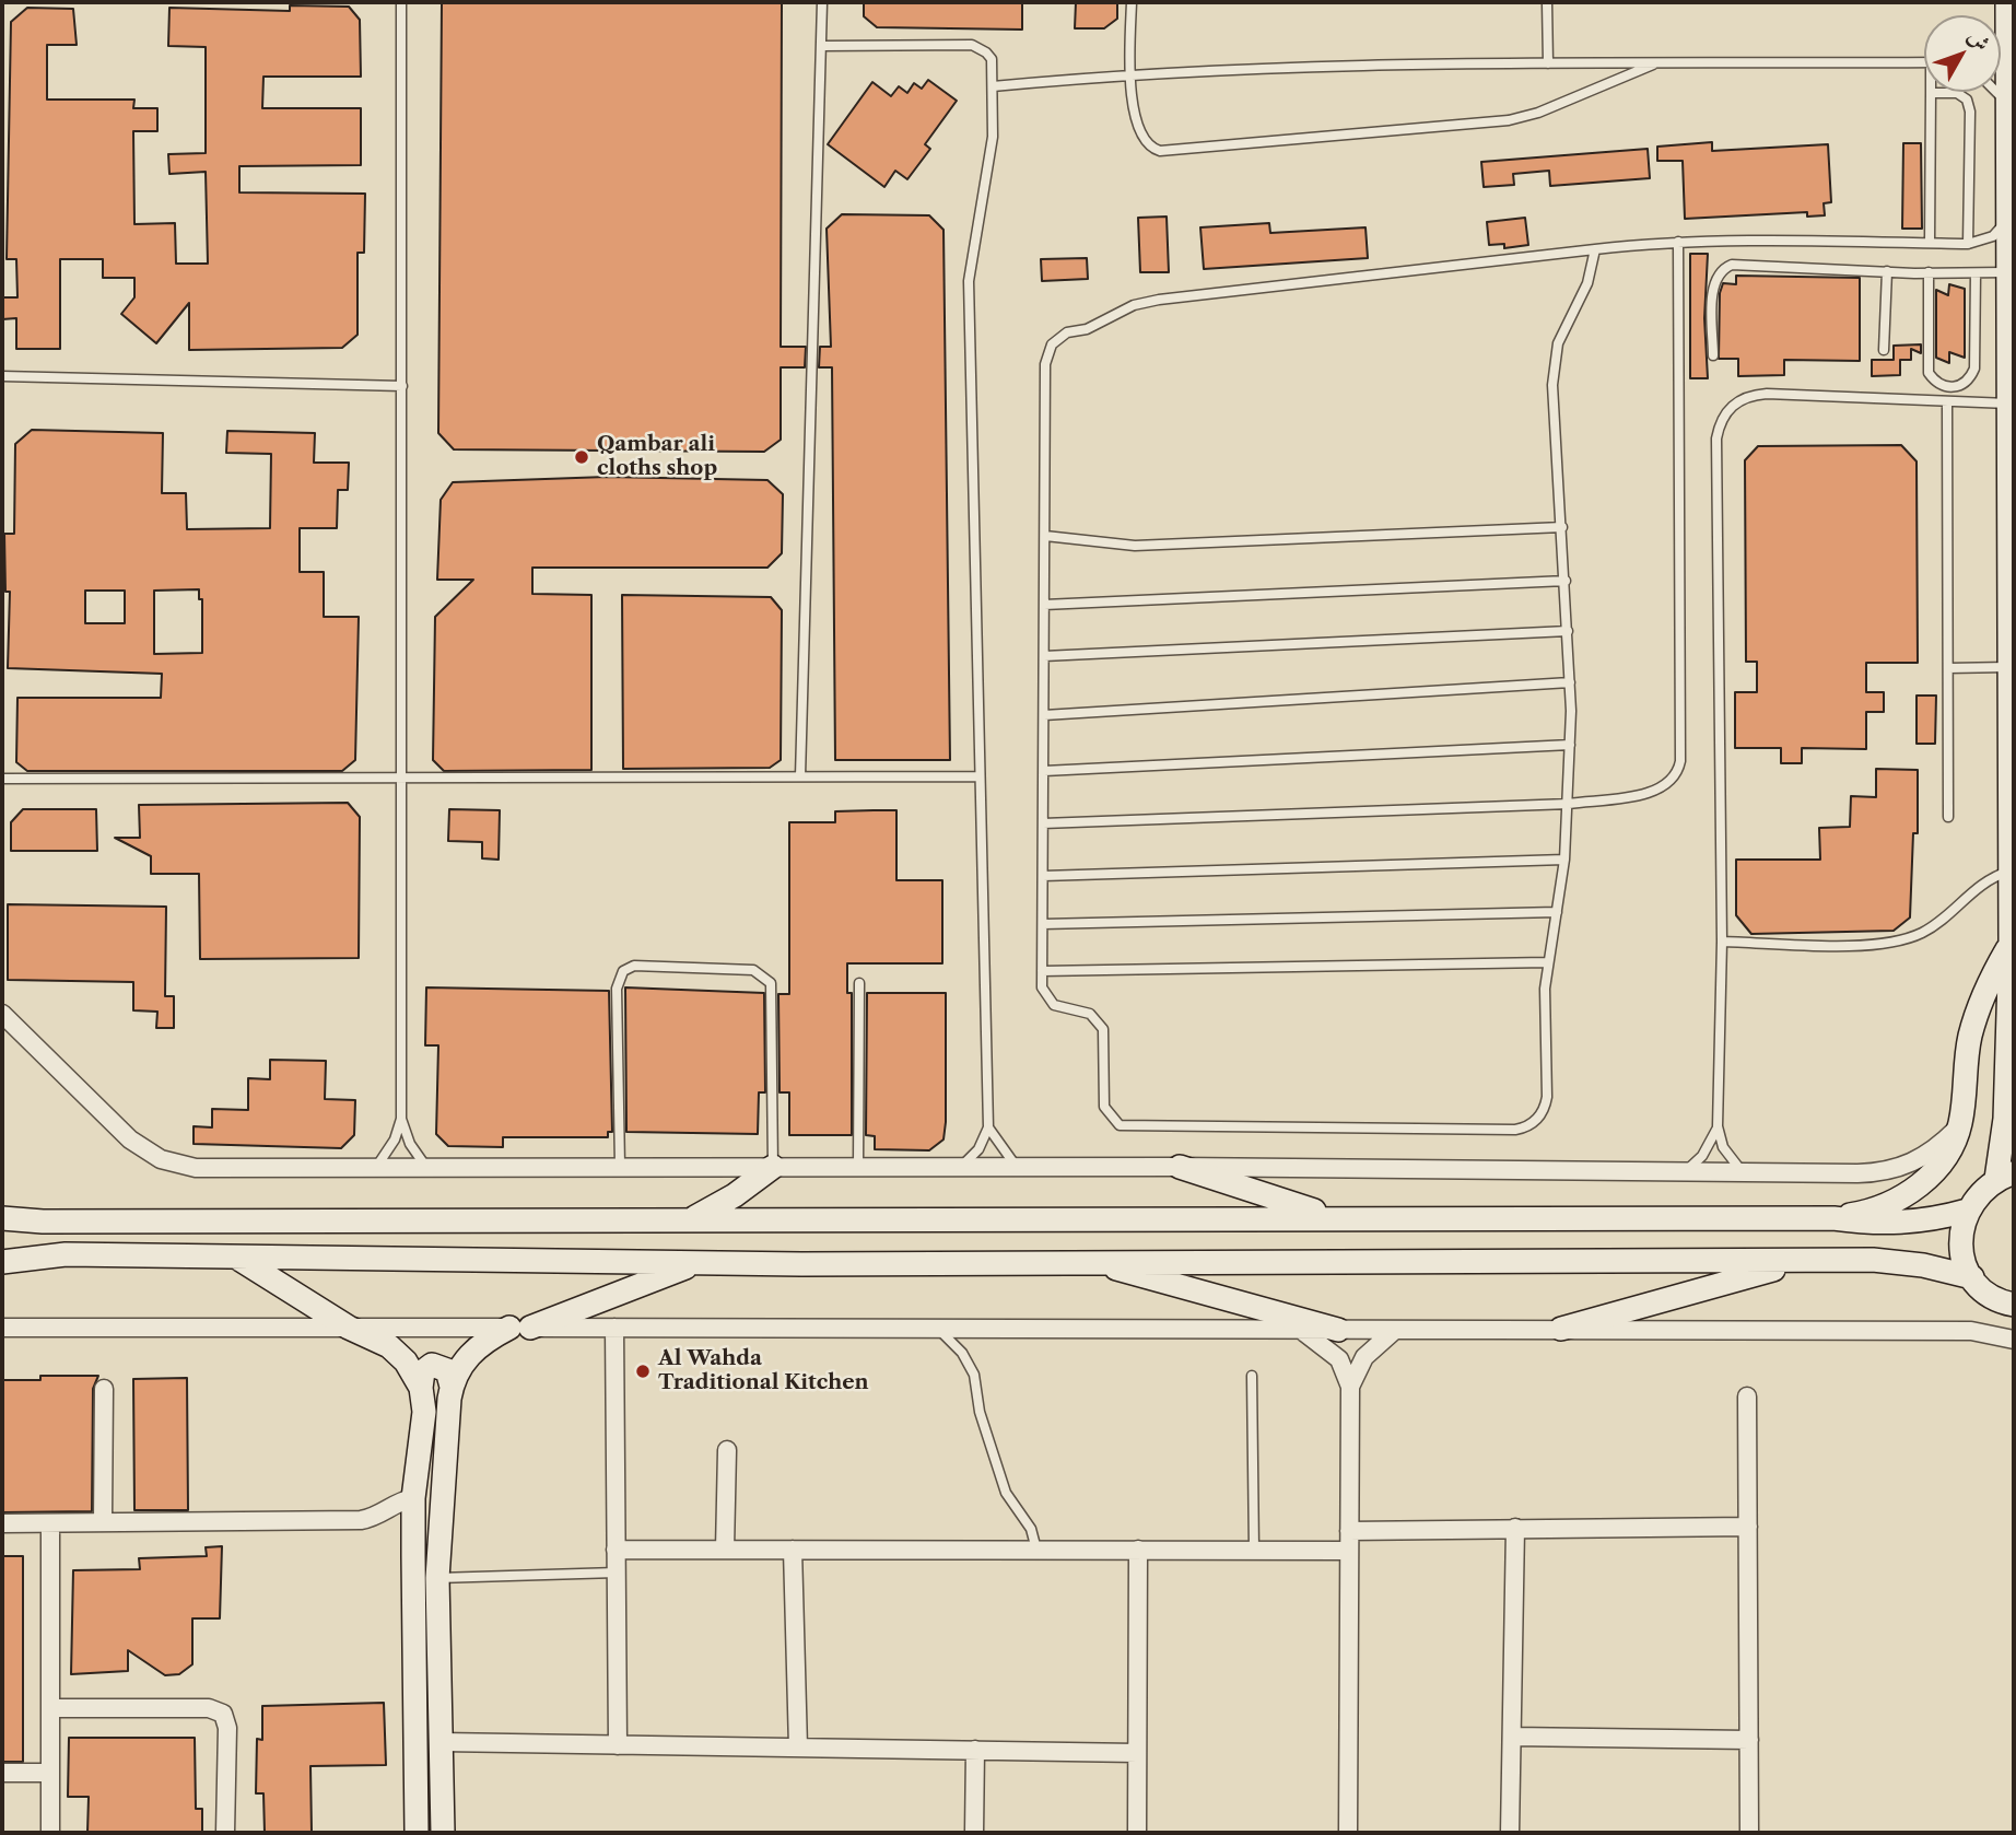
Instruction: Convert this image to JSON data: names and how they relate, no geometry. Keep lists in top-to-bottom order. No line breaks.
{"places":["Qambar ali cloths shop","Al Wahda Traditional Kitchen"],"north":"top right"}
